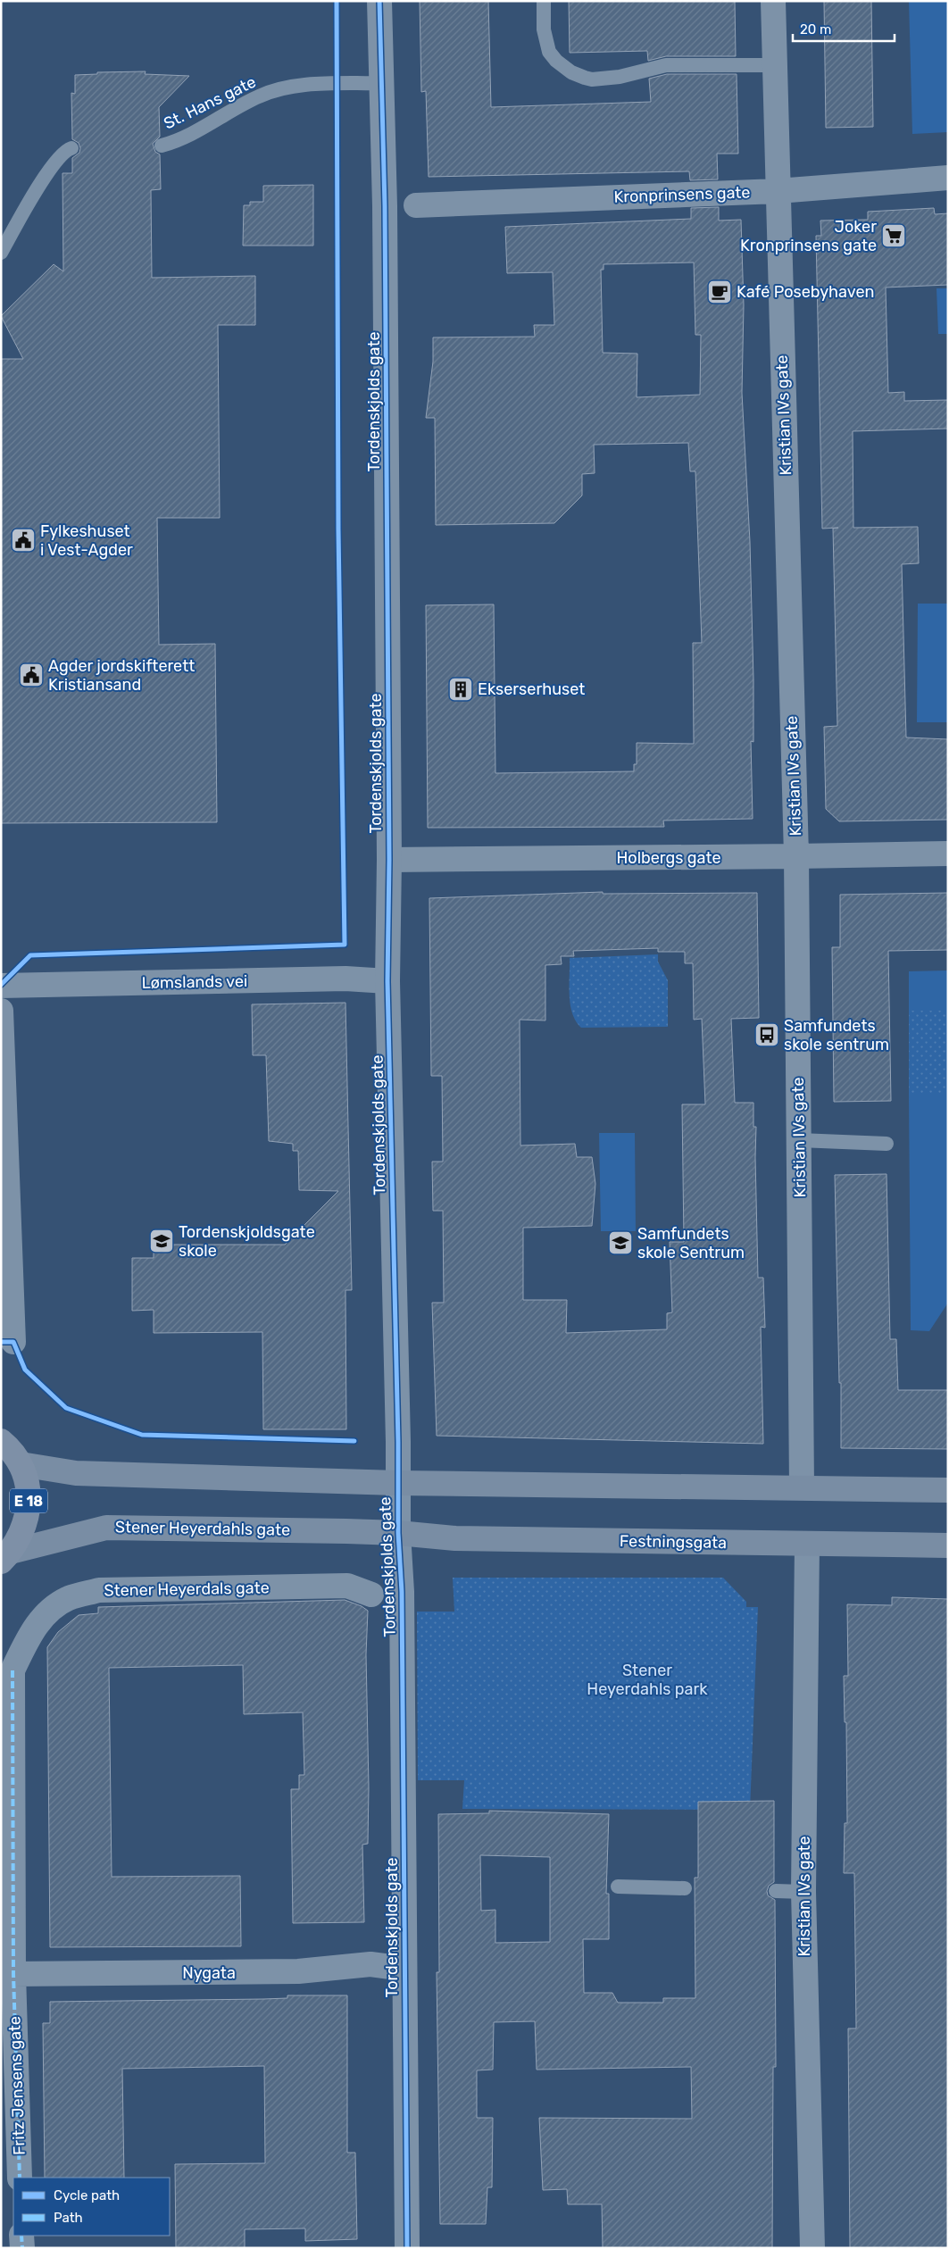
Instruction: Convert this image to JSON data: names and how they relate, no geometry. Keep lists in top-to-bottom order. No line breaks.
{"streets":{"highway":["E 18"],"main road":["Stener Heyerdahls gate","Festningsgata"],"street":["Kronprinsens gate","Tordenskjolds gate","Kristian IVs gate","Holbergs gate","Lømslands vei","Stener Heyerdals gate","Nygata","Fritz Jensens gate"],"lane":["St. Hans gate"]},"crossings":[["St. Hans gate","Tordenskjolds gate"],["Kronprinsens gate","Kristian IVs gate"],["Tordenskjolds gate","Holbergs gate"],["Tordenskjolds gate","Lømslands vei"],["Tordenskjolds gate","Stener Heyerdahls gate"],["Tordenskjolds gate","Festningsgata"],["Tordenskjolds gate","Nygata"],["Kristian IVs gate","Holbergs gate"],["Kristian IVs gate","Festningsgata"],["E 18","Stener Heyerdahls gate"],["Stener Heyerdahls gate","Festningsgata"],["Stener Heyerdals gate","Fritz Jensens gate"],["Nygata","Fritz Jensens gate"]],"parks":["Stener Heyerdahls park"],"places":{"supermarket":["Joker Kronprinsens gate"],"cafe":["Kafé Posebyhaven"],"public building":["Fylkeshuset i Vest-Agder","Agder jordskifterett Kristiansand"],"building":["Ekserserhuset"],"bus stop":["Samfundets skole sentrum"],"school or university":["Tordenskjoldsgate skole","Samfundets skole Sentrum"]},"legend":["Cycle path","Path"],"scale_bar":"20 m"}
